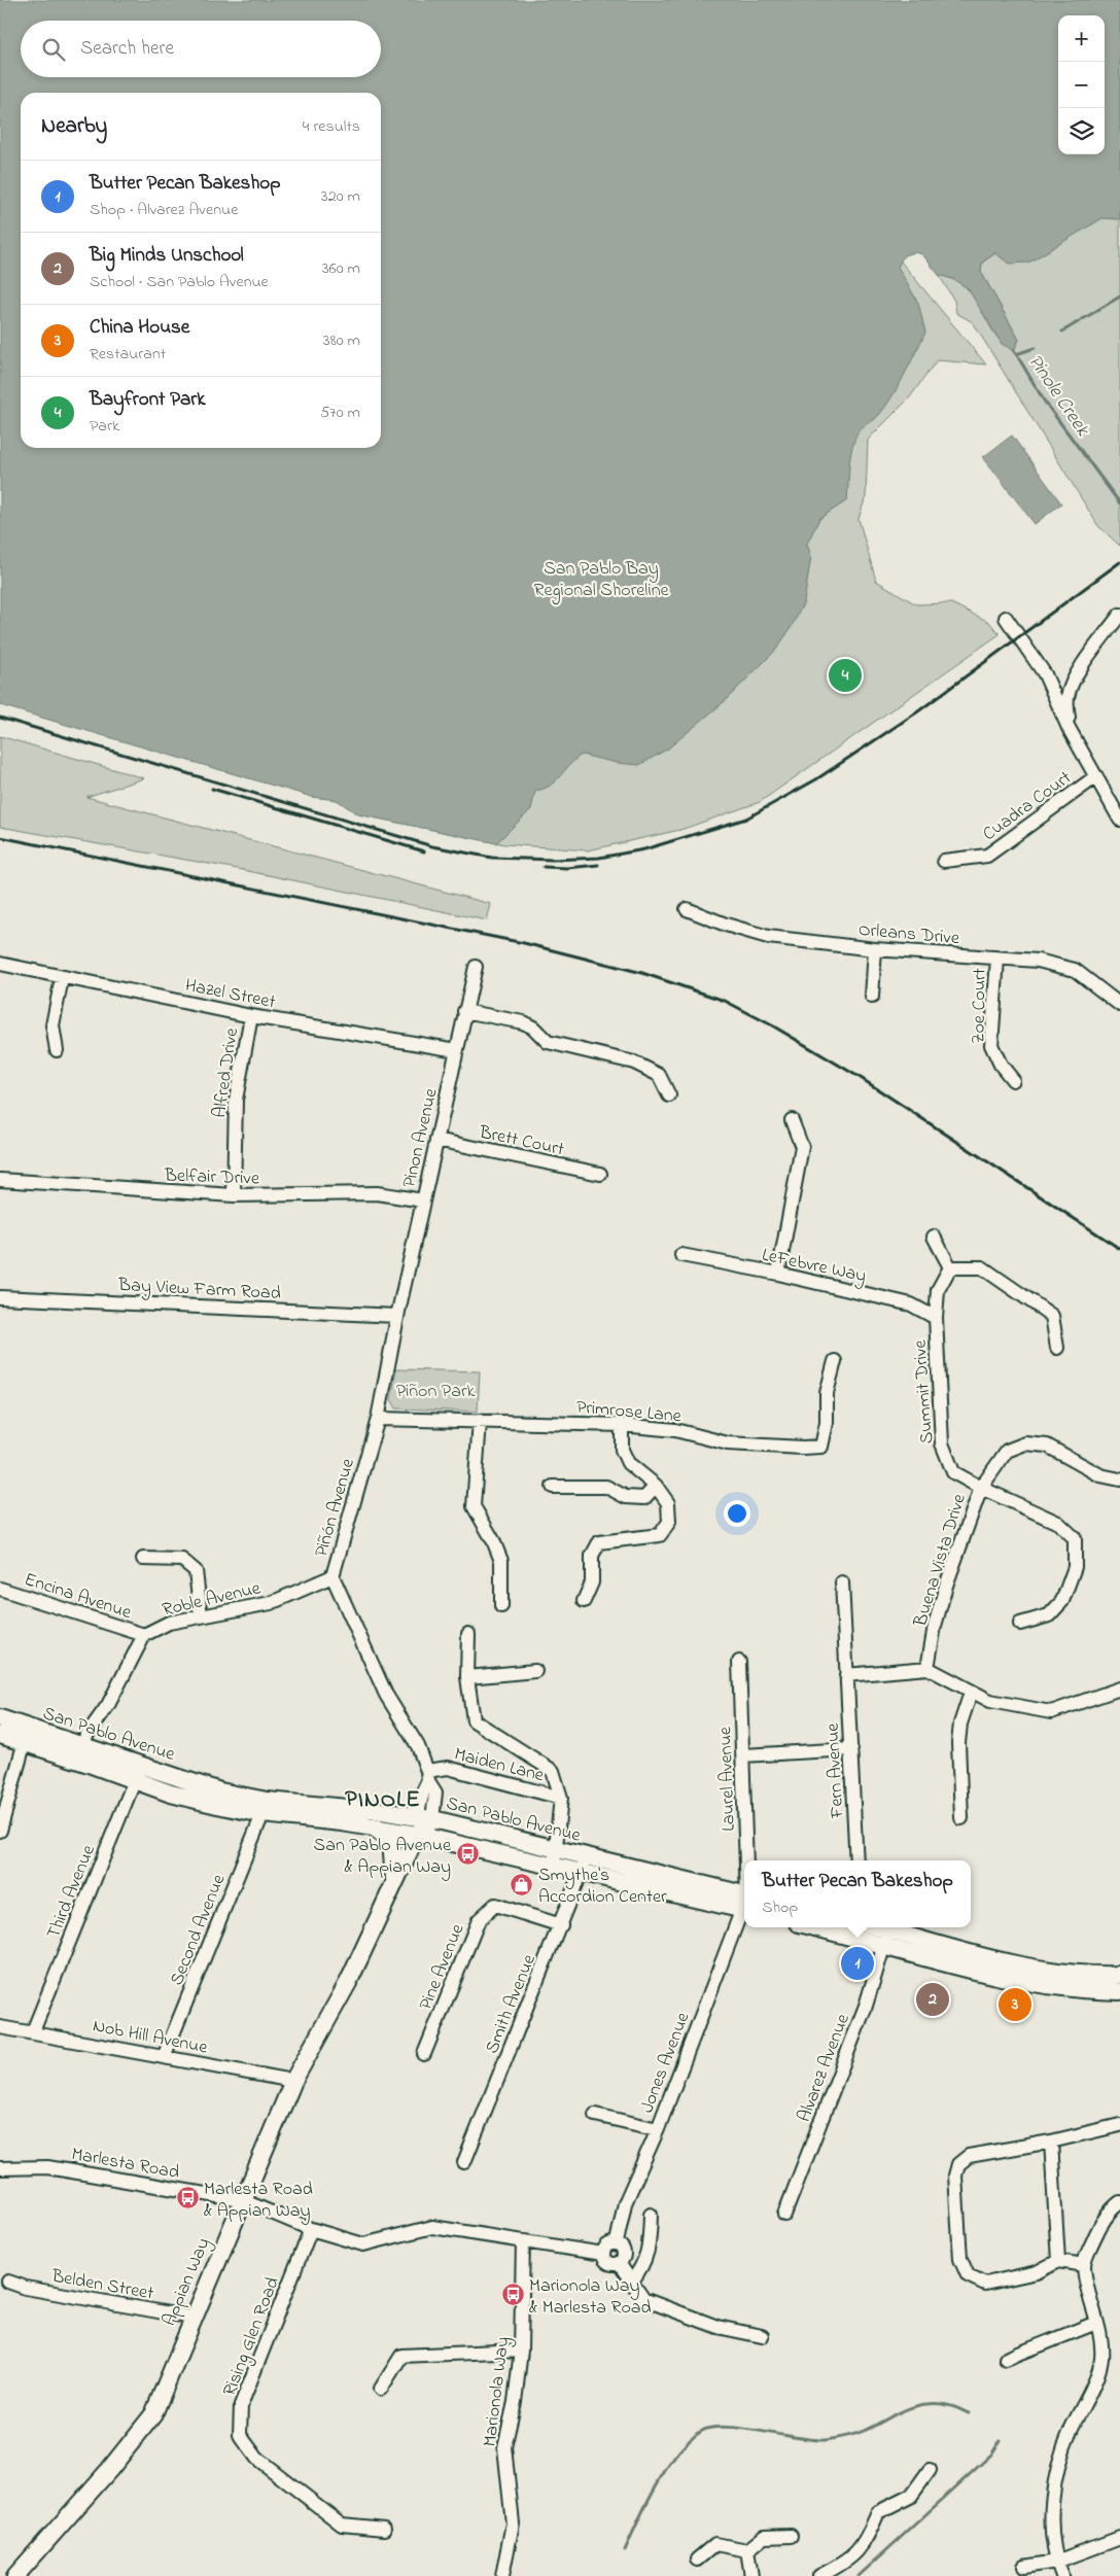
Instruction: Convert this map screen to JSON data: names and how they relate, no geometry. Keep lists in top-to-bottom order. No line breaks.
{"streets":{"main road":["San Pablo Avenue","Appian Way"],"street":["Cuadra Court","Orleans Drive","Hazel Street","Zoe Court","Alfred Drive","Pinon Avenue","Brett Court","Belfair Drive","LeFebvre Way","Bay View Farm Road","Summit Drive","Primrose Lane","Piñón Avenue","Buena Vista Drive","Encina Avenue","Roble Avenue","Maiden Lane","Fern Avenue","Laurel Avenue","Third Avenue","Second Avenue","Pine Avenue","Smith Avenue","Nob Hill Avenue","Jones Avenue","Alvarez Avenue","Marlesta Road","Belden Street","Rising Glen Road","Marionola Way"]},"crossings":[["Orleans Drive","Zoe Court"],["Hazel Street","Alfred Drive"],["Hazel Street","Pinon Avenue"],["Alfred Drive","Belfair Drive"],["Pinon Avenue","Brett Court"],["Pinon Avenue","Belfair Drive"],["Pinon Avenue","Bay View Farm Road"],["Pinon Avenue","Piñón Avenue"],["LeFebvre Way","Summit Drive"],["Bay View Farm Road","Piñón Avenue"],["Summit Drive","Buena Vista Drive"],["Primrose Lane","Piñón Avenue"],["Piñón Avenue","Roble Avenue"],["Piñón Avenue","San Pablo Avenue"],["Piñón Avenue","Maiden Lane"],["Piñón Avenue","Appian Way"],["Encina Avenue","Roble Avenue"],["Roble Avenue","San Pablo Avenue"],["San Pablo Avenue","Maiden Lane"],["San Pablo Avenue","Third Avenue"],["San Pablo Avenue","Second Avenue"],["San Pablo Avenue","Smith Avenue"],["San Pablo Avenue","Appian Way"],["Third Avenue","Nob Hill Avenue"],["Second Avenue","Nob Hill Avenue"],["Pine Avenue","Smith Avenue"],["Nob Hill Avenue","Appian Way"],["Jones Avenue","Marlesta Road"],["Marlesta Road","Appian Way"],["Marlesta Road","Rising Glen Road"],["Marlesta Road","Marionola Way"],["Appian Way","Belden Street"]],"districts":["PINOLE"],"water":["Pinole Creek"],"parks":["San Pablo Bay Regional Shoreline","Piñon Park"],"places":{"bus stop":["San Pablo Avenue & Appian Way","Marlesta Road & Appian Way","Marionola Way & Marlesta Road"],"shop":["Smythe's Accordion Center"]},"page":{"map_buttons":["+","−"],"search":"Search here","heading":["Nearby","4 results"],"list":[{"mark":"1","name":"Butter Pecan Bakeshop","note":"Shop · Alvarez Avenue","value":"320 m"},{"mark":"2","name":"Big Minds Unschool","note":"School · San Pablo Avenue","value":"360 m"},{"mark":"3","name":"China House","note":"Restaurant","value":"380 m"},{"mark":"4","name":"Bayfront Park","note":"Park","value":"570 m"}],"pins":["4","1","2","3"],"popup":["Butter Pecan Bakeshop","Shop"]}}
